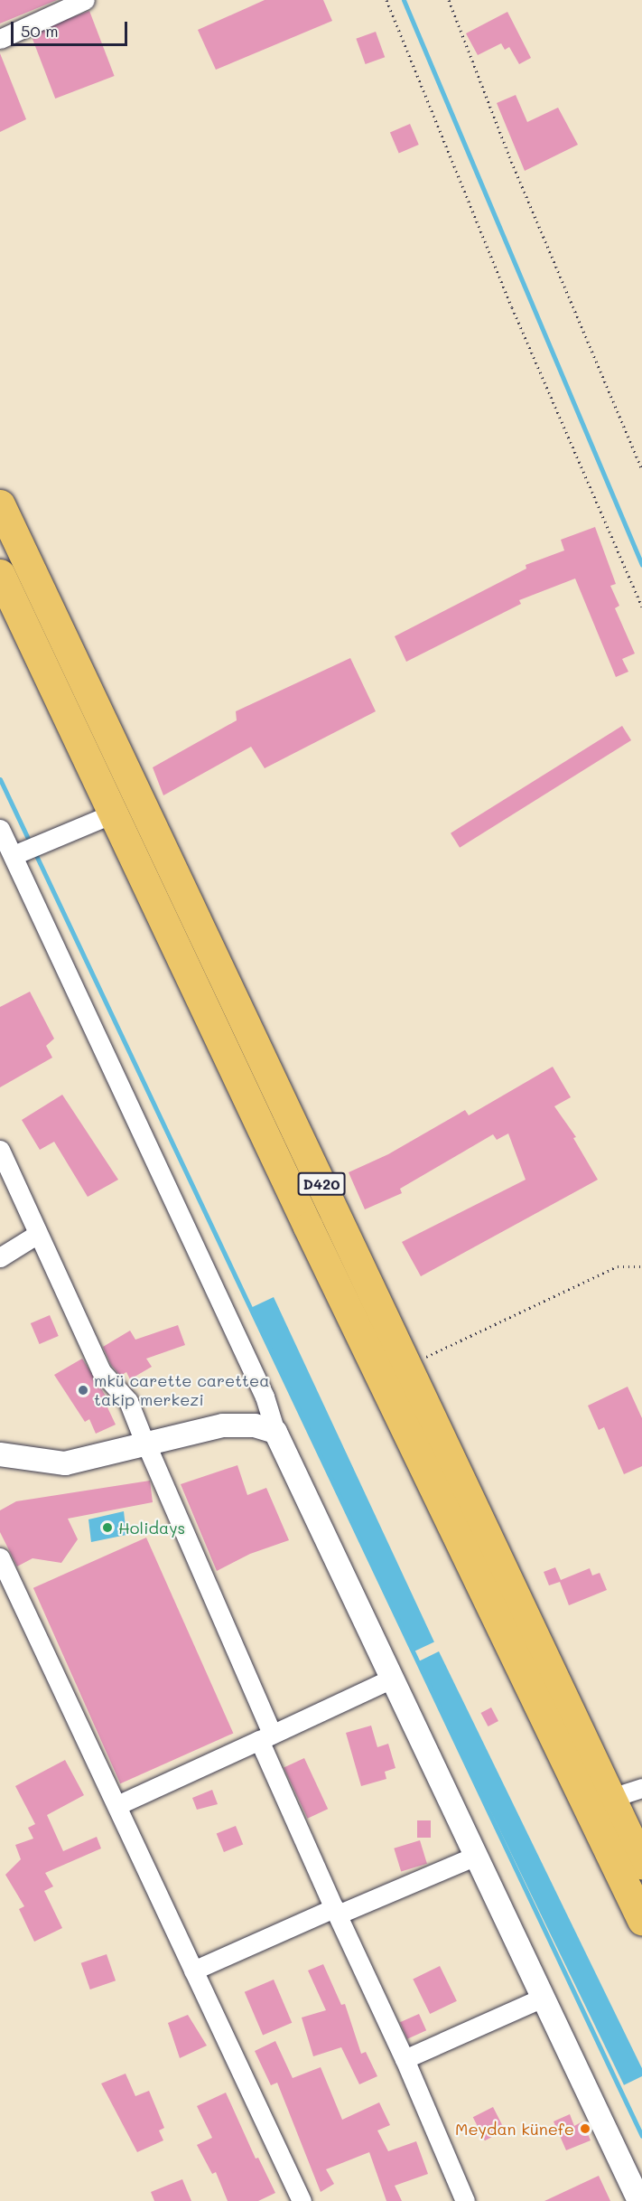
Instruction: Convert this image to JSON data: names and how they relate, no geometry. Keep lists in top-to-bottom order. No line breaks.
{"streets":{"main road":["D420"]},"places":["mkü carette carettea takip merkezi","Holidays","Meydan künefe"],"scale_bar":"50 m"}
